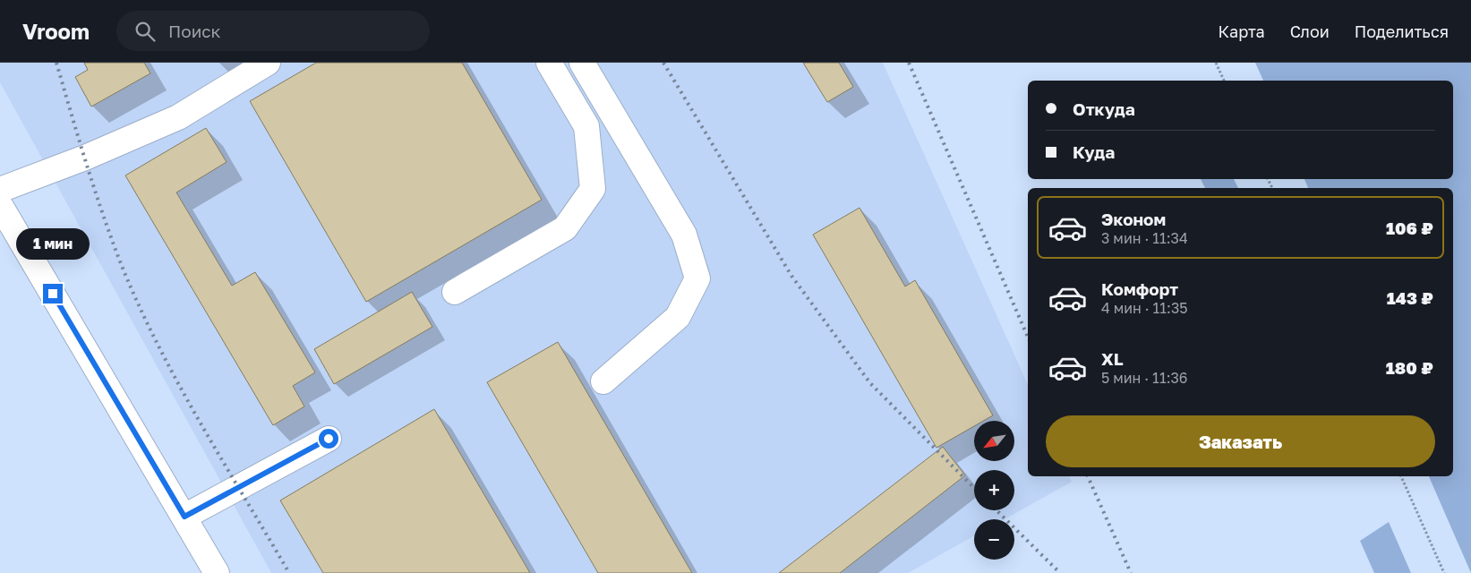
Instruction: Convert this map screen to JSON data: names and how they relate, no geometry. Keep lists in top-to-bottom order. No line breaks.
{"north":"bottom left","page":{"header":"Vroom","search":"Поиск","nav":["Карта","Слои","Поделиться"],"banner":["Откуда","Куда"],"list":[{"name":"Эконом","note":"3 мин · 11:34","value":"106 ₽"},{"name":"Комфорт","note":"4 мин · 11:35","value":"143 ₽"},{"name":"XL","note":"5 мин · 11:36","value":"180 ₽"}],"bubble":"1 мин","buttons":"Заказать","map_buttons":["+","−"]}}
